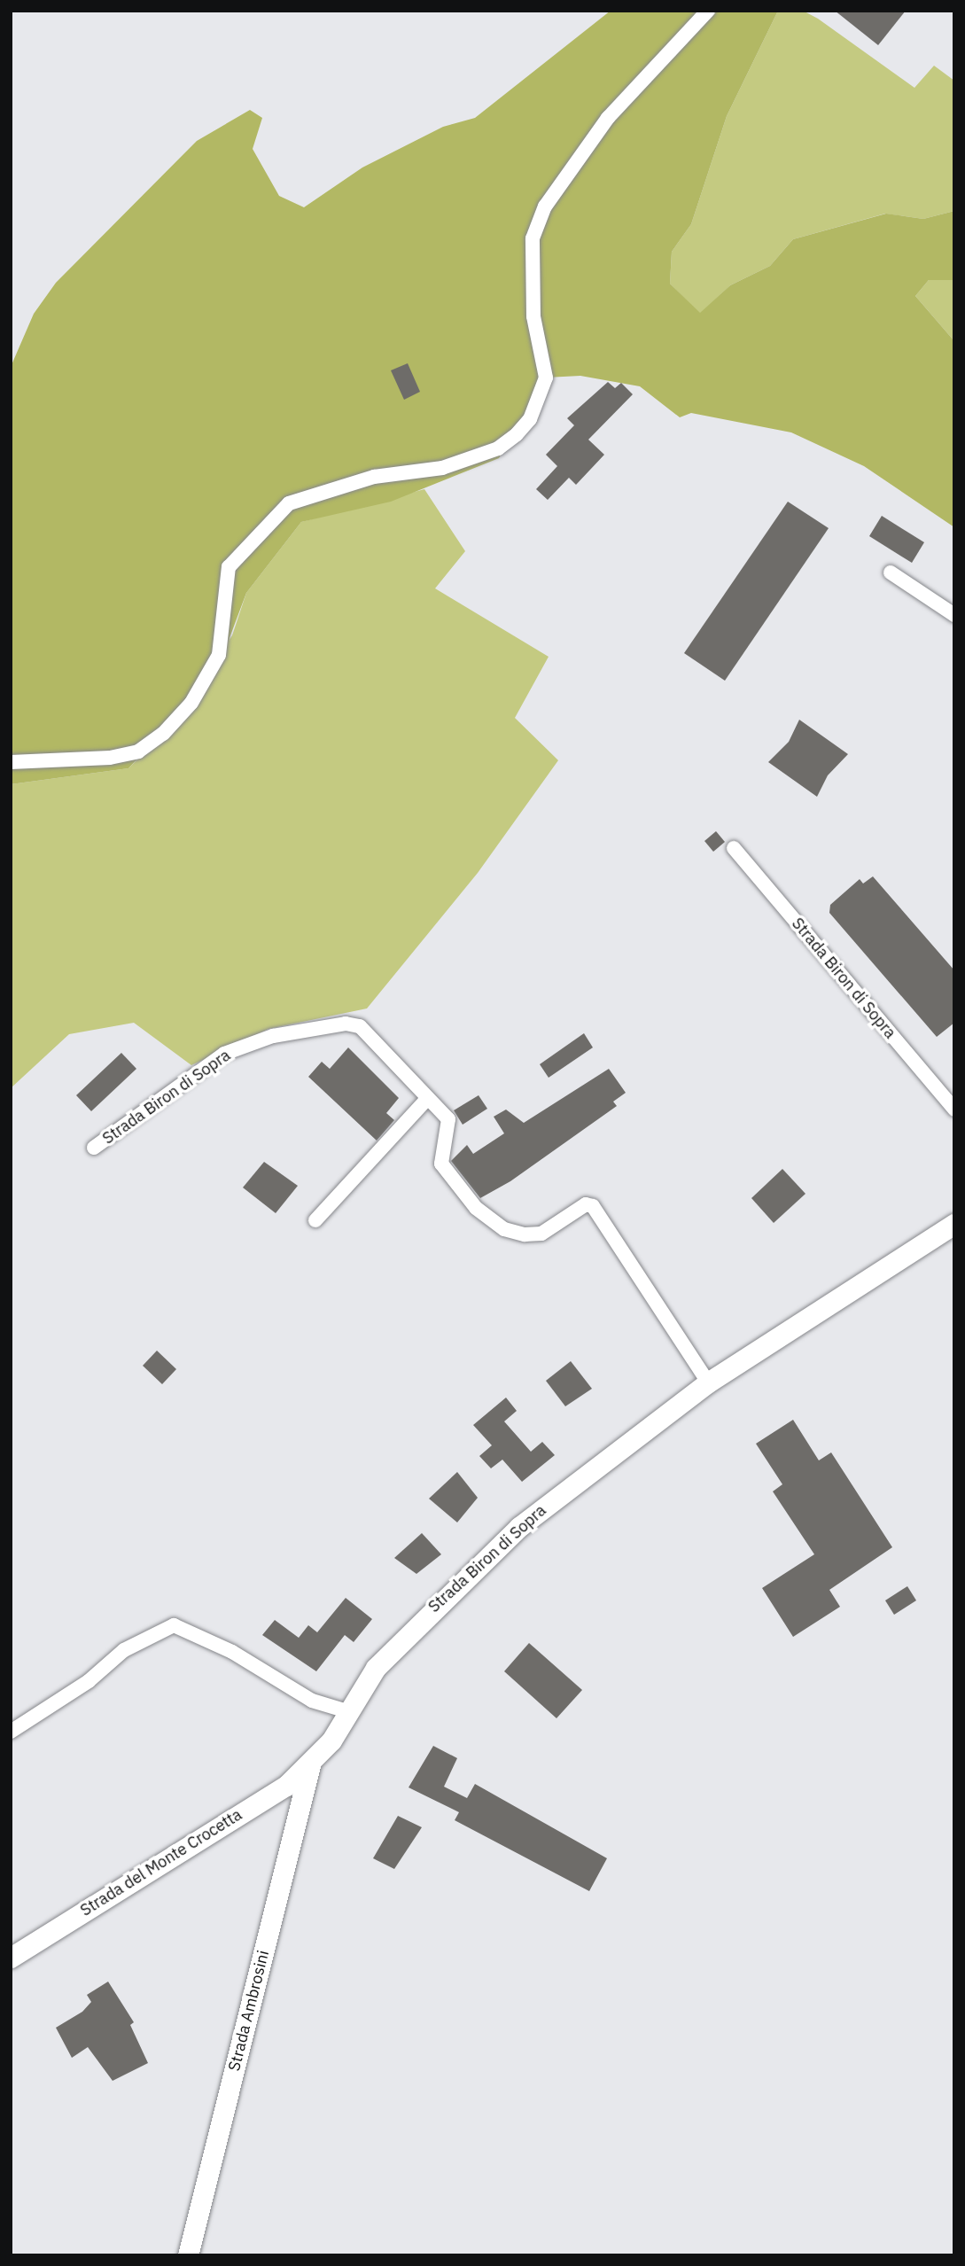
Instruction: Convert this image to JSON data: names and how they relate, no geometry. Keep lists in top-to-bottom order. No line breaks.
{"streets":{"street":["Strada Biron di Sopra","Strada del Monte Crocetta","Strada Ambrosini"]},"crossings":[["Strada Biron di Sopra","Strada del Monte Crocetta"],["Strada Biron di Sopra","Strada Ambrosini"],["Strada del Monte Crocetta","Strada Ambrosini"]]}
